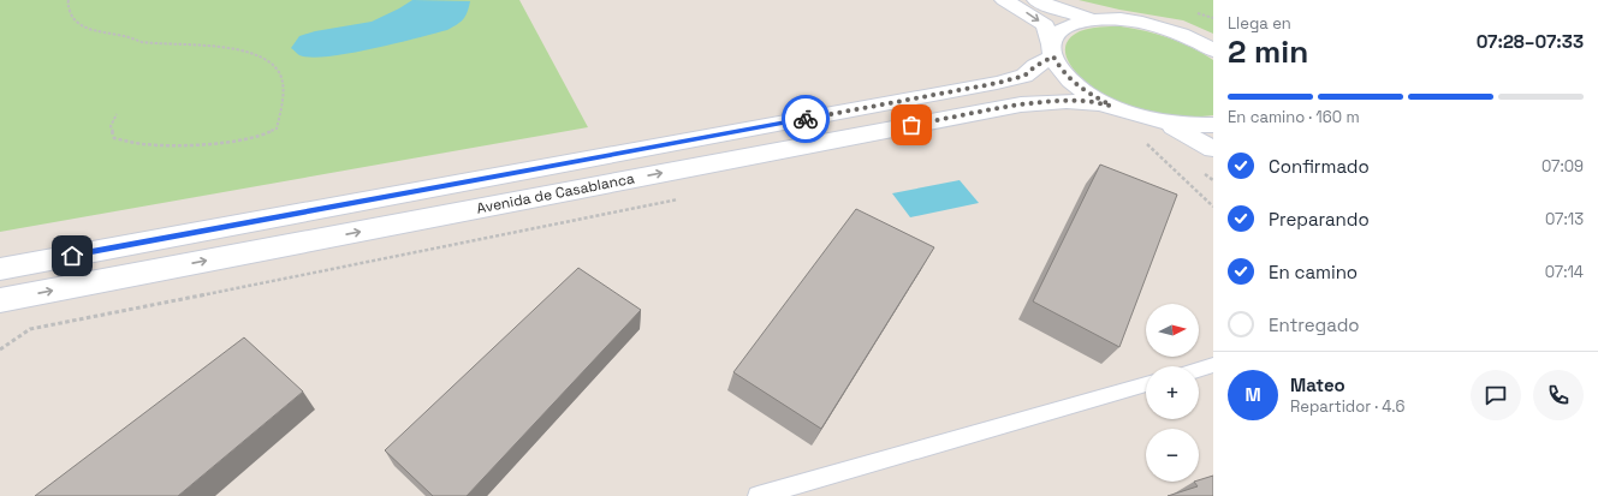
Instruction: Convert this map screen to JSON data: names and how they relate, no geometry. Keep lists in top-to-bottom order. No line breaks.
{"streets":{"street":["Avenida de Casablanca"]},"north":"right","page":{"heading":["2 min","Llega en","07:28–07:33"],"panel":["Mateo","Repartidor · 4.6"],"bar":"En camino · 160 m","list":[["Confirmado","07:09"],["Preparando","07:13"],["En camino","07:14"],"Entregado"],"map_buttons":["+","−"],"round":"M"}}
